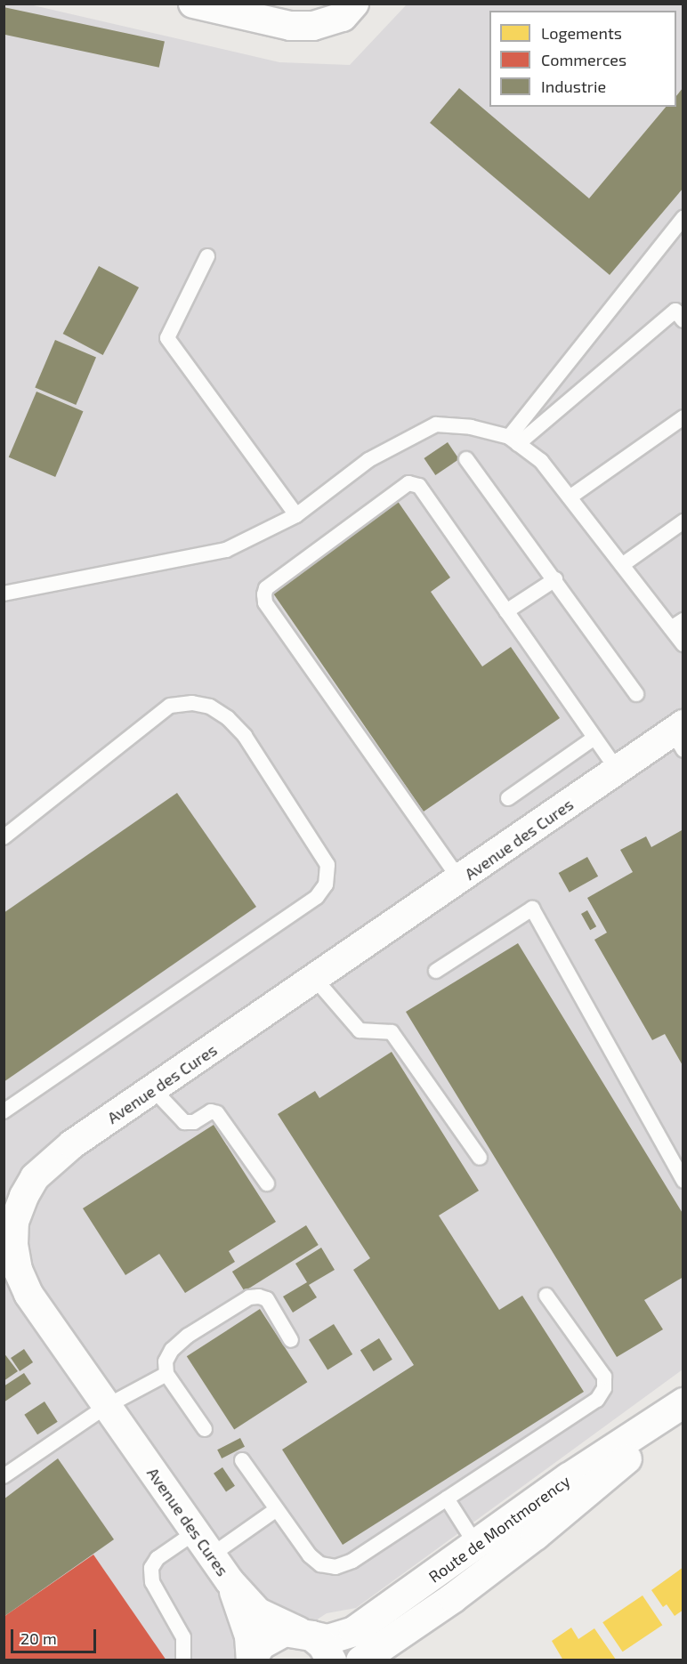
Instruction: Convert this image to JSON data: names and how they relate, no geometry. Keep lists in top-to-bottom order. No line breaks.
{"streets":{"main road":["Route de Montmorency"],"street":["Avenue des Cures"]},"crossings":[["Avenue des Cures","Route de Montmorency"]],"legend":["Logements","Commerces","Industrie"],"scale_bar":"20 m"}
